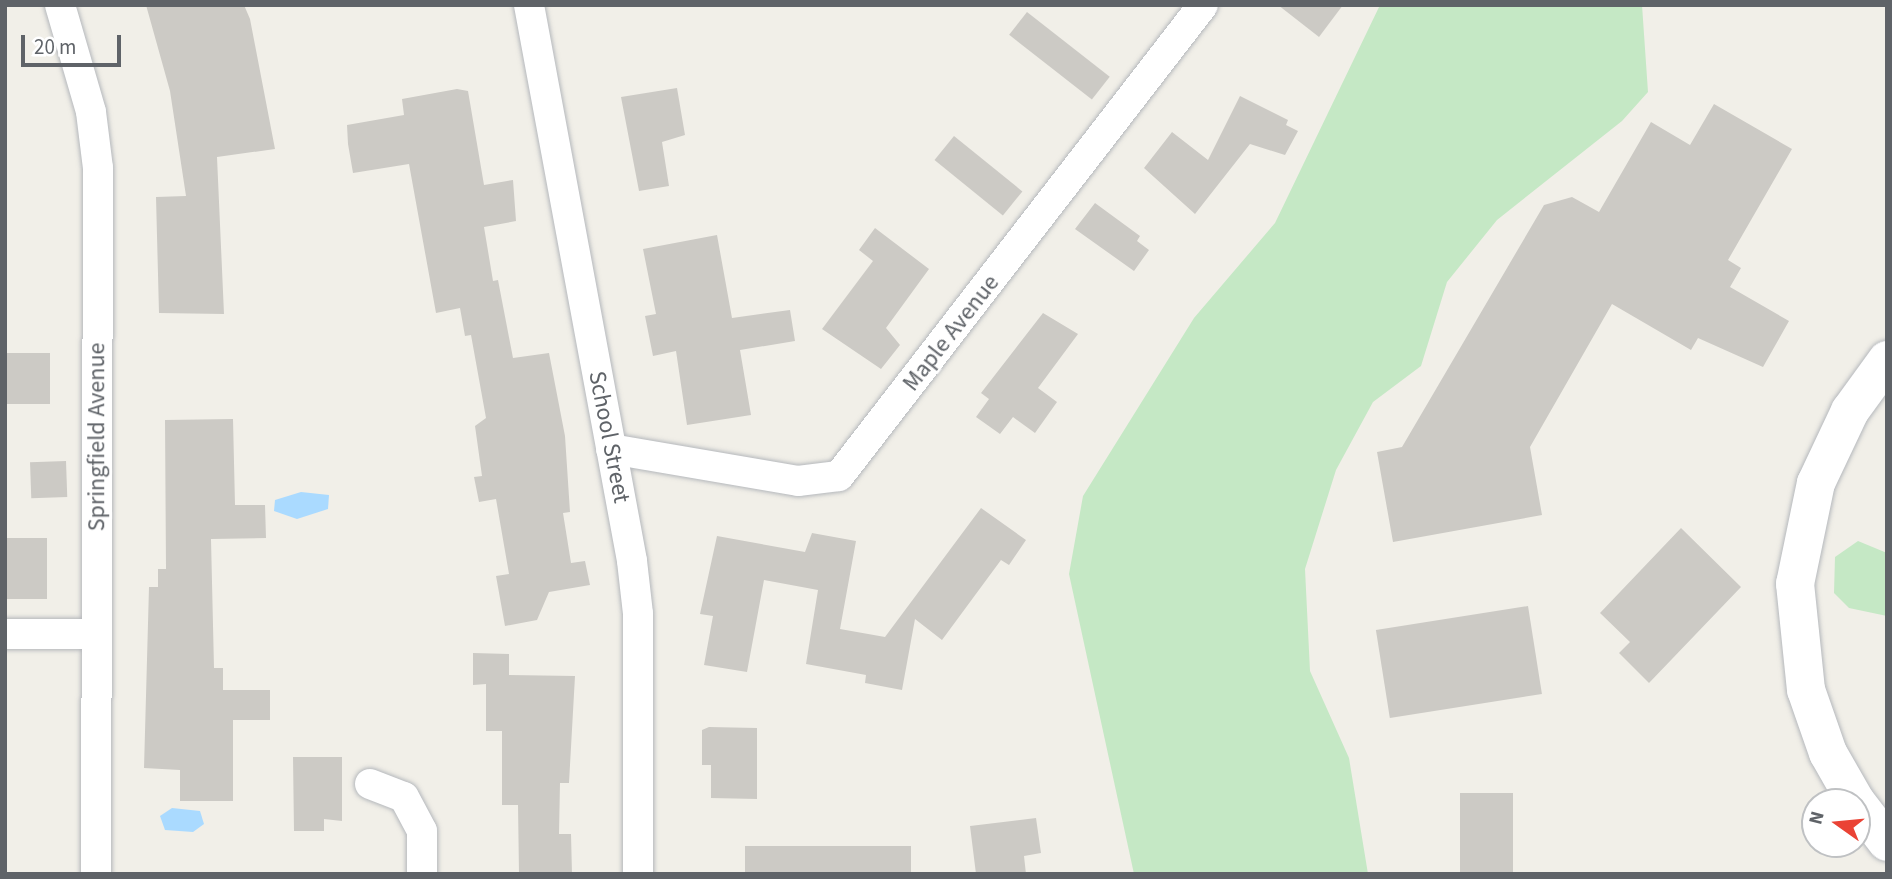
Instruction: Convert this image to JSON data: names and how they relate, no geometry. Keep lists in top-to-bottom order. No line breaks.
{"streets":{"street":["Maple Avenue","Springfield Avenue","School Street"]},"crossings":[["Maple Avenue","School Street"]],"scale_bar":"20 m","north":"left"}
